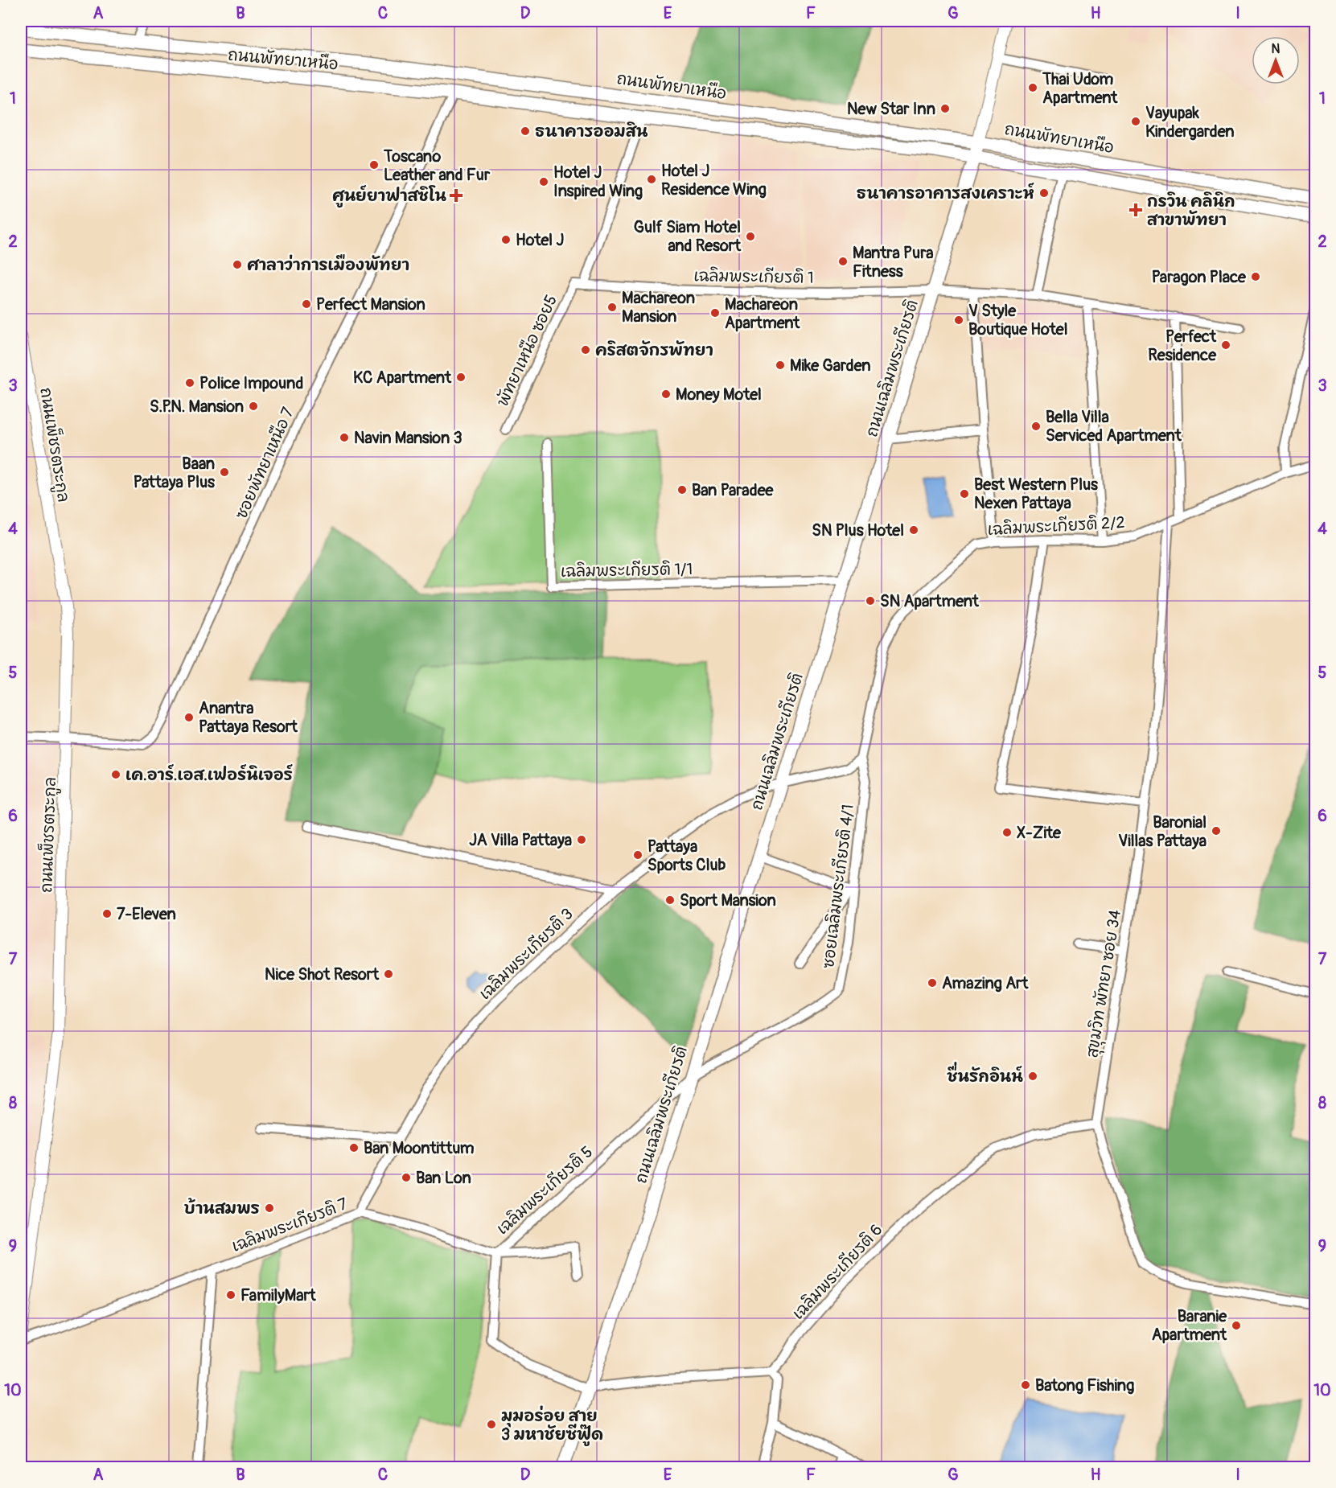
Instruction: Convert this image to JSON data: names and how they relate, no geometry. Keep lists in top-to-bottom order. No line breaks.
{"streets":{"main road":["ถนนพัทยาเหนือ","ถนนเฉลิมพระเกียรติ"],"street":["เฉลิมพระเกียรติ 1","พัทยาเหนือ ซอย5","ถนนเพ็ชรตระกูล","ซอยพัทยาเหนือ 7","เฉลิมพระเกียรติ 2/2","เฉลิมพระเกียรติ 1/1","ซอยเฉลิมพระเกียรติ 4/1","เฉลิมพระเกียรติ 3","สุขุมวิท พัทยา ซอย 34","เฉลิมพระเกียรติ 5","เฉลิมพระเกียรติ 7","เฉลิมพระเกียรติ 6"]},"crossings":[["ถนนพัทยาเหนือ","ถนนเฉลิมพระเกียรติ"],["ถนนพัทยาเหนือ","ซอยพัทยาเหนือ 7"],["เฉลิมพระเกียรติ 1","พัทยาเหนือ ซอย5"],["เฉลิมพระเกียรติ 1","ถนนเฉลิมพระเกียรติ"],["ถนนเฉลิมพระเกียรติ","เฉลิมพระเกียรติ 1/1"],["ถนนเฉลิมพระเกียรติ","ซอยเฉลิมพระเกียรติ 4/1"],["ถนนเฉลิมพระเกียรติ","เฉลิมพระเกียรติ 3"],["ถนนเฉลิมพระเกียรติ","เฉลิมพระเกียรติ 5"],["ถนนเพ็ชรตระกูล","ซอยพัทยาเหนือ 7"],["เฉลิมพระเกียรติ 2/2","ซอยเฉลิมพระเกียรติ 4/1"],["เฉลิมพระเกียรติ 2/2","สุขุมวิท พัทยา ซอย 34"],["ซอยเฉลิมพระเกียรติ 4/1","เฉลิมพระเกียรติ 5"],["เฉลิมพระเกียรติ 3","เฉลิมพระเกียรติ 7"],["สุขุมวิท พัทยา ซอย 34","เฉลิมพระเกียรติ 6"],["เฉลิมพระเกียรติ 5","เฉลิมพระเกียรติ 7"]],"places":{"other":["Thai Udom Apartment","New Star Inn","Vayupak Kindergarden","ธนาคารออมสิน","Toscano Leather and Fur","Hotel J Residence Wing","Hotel J Inspired Wing","ธนาคารอาคารสงเคราะห์","Gulf Siam Hotel and Resort","Hotel J","Mantra Pura Fitness","ศาลาว่าการเมืองพัทยา","Paragon Place","Perfect Mansion","Machareon Mansion","Machareon Apartment","V Style Boutique Hotel","Perfect Residence","คริสตจักรพัทยา","Mike Garden","KC Apartment","Police Impound","Money Motel","S.P.N. Mansion","Bella Villa Serviced Apartment","Navin Mansion 3","Baan Pattaya Plus","Ban Paradee","Best Western Plus Nexen Pattaya","SN Plus Hotel","SN Apartment","Anantra Pattaya Resort","เค.อาร์.เอส.เฟอร์นิเจอร์","Baronial Villas Pattaya","X-Zite","JA Villa Pattaya","Pattaya Sports Club","Sport Mansion","7-Eleven","Nice Shot Resort","Amazing Art","ชื่นรักอินน์","Ban Moontittum","Ban Lon","บ้านสมพร","FamilyMart","Baranie Apartment","Batong Fishing","มุมอร่อย สาย 3 มหาชัยซีฟู๊ด"],"health":["ศูนย์ยาฟาสซิโน","กรวิน คลินิก สาขาพัทยา"]},"north":"top","grid":{"columns":["A","B","C","D","E","F","G","H","I"],"rows":["1","2","3","4","5","6","7","8","9","10"]}}
